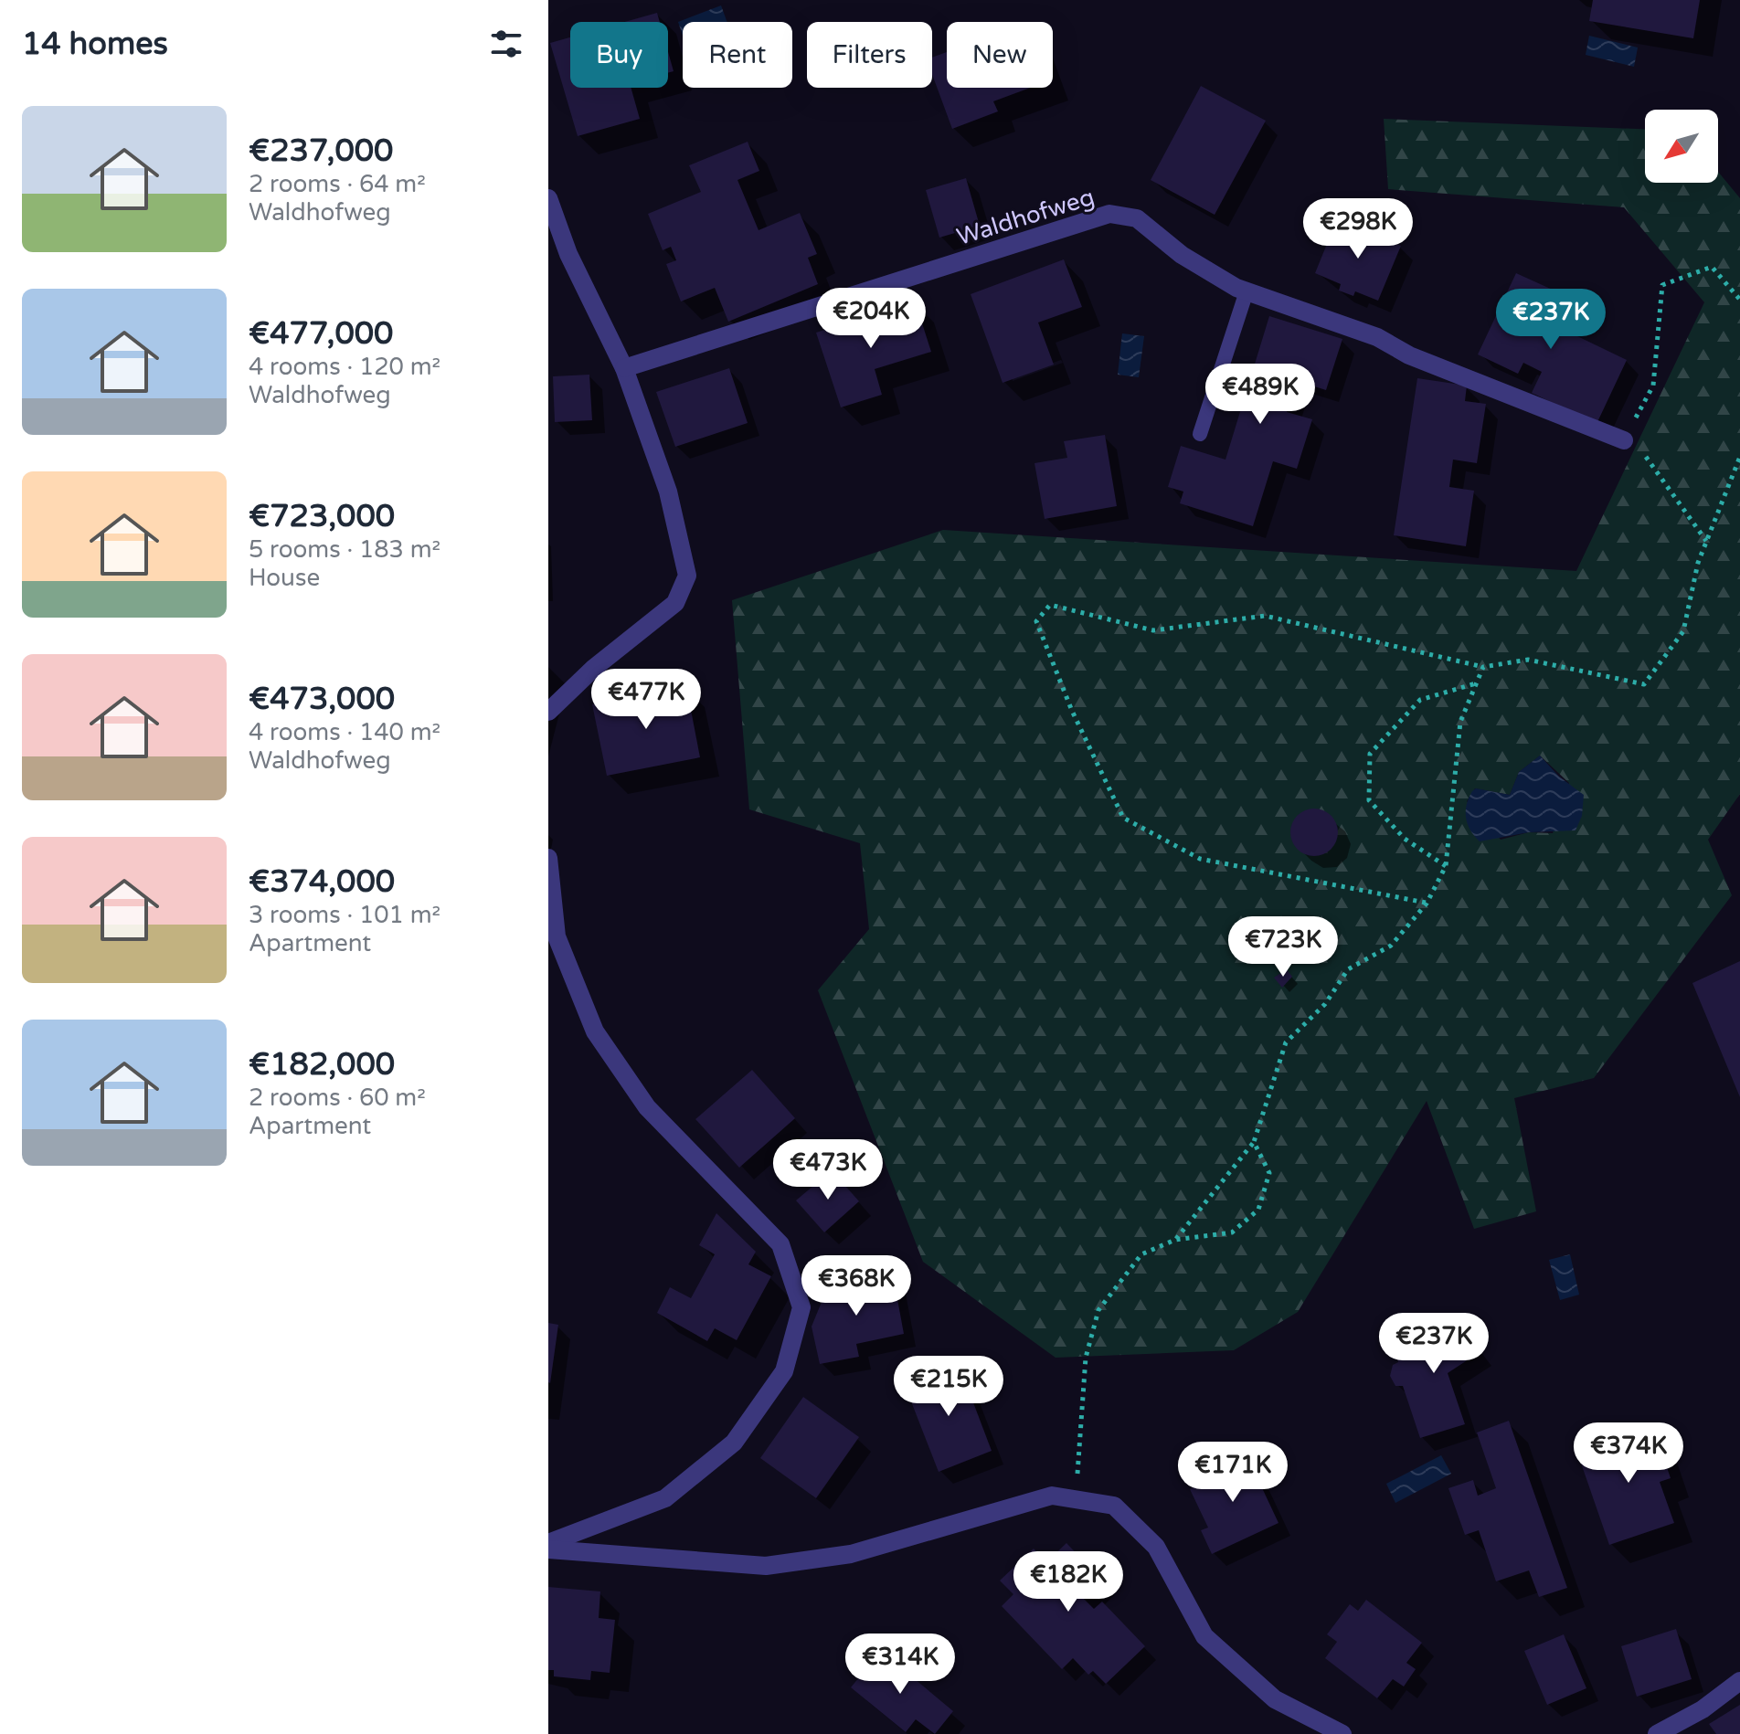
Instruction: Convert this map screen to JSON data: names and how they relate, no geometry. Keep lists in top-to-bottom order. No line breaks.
{"streets":{"street":["Waldhofweg"]},"north":"bottom left","page":{"heading":"14 homes","chip":["Buy","Rent","Filters","New"],"list":[{"name":"€237,000","note":"2 rooms · 64 m² · Waldhofweg"},{"name":"€477,000","note":"4 rooms · 120 m² · Waldhofweg"},{"name":"€723,000","note":"5 rooms · 183 m² · House"},{"name":"€473,000","note":"4 rooms · 140 m² · Waldhofweg"},{"name":"€374,000","note":"3 rooms · 101 m² · Apartment"},{"name":"€182,000","note":"2 rooms · 60 m² · Apartment"}],"price":["€298K","€204K","€237K","€489K","€477K","€723K","€473K","€368K","€237K","€215K","€374K","€171K","€182K","€314K"]}}
